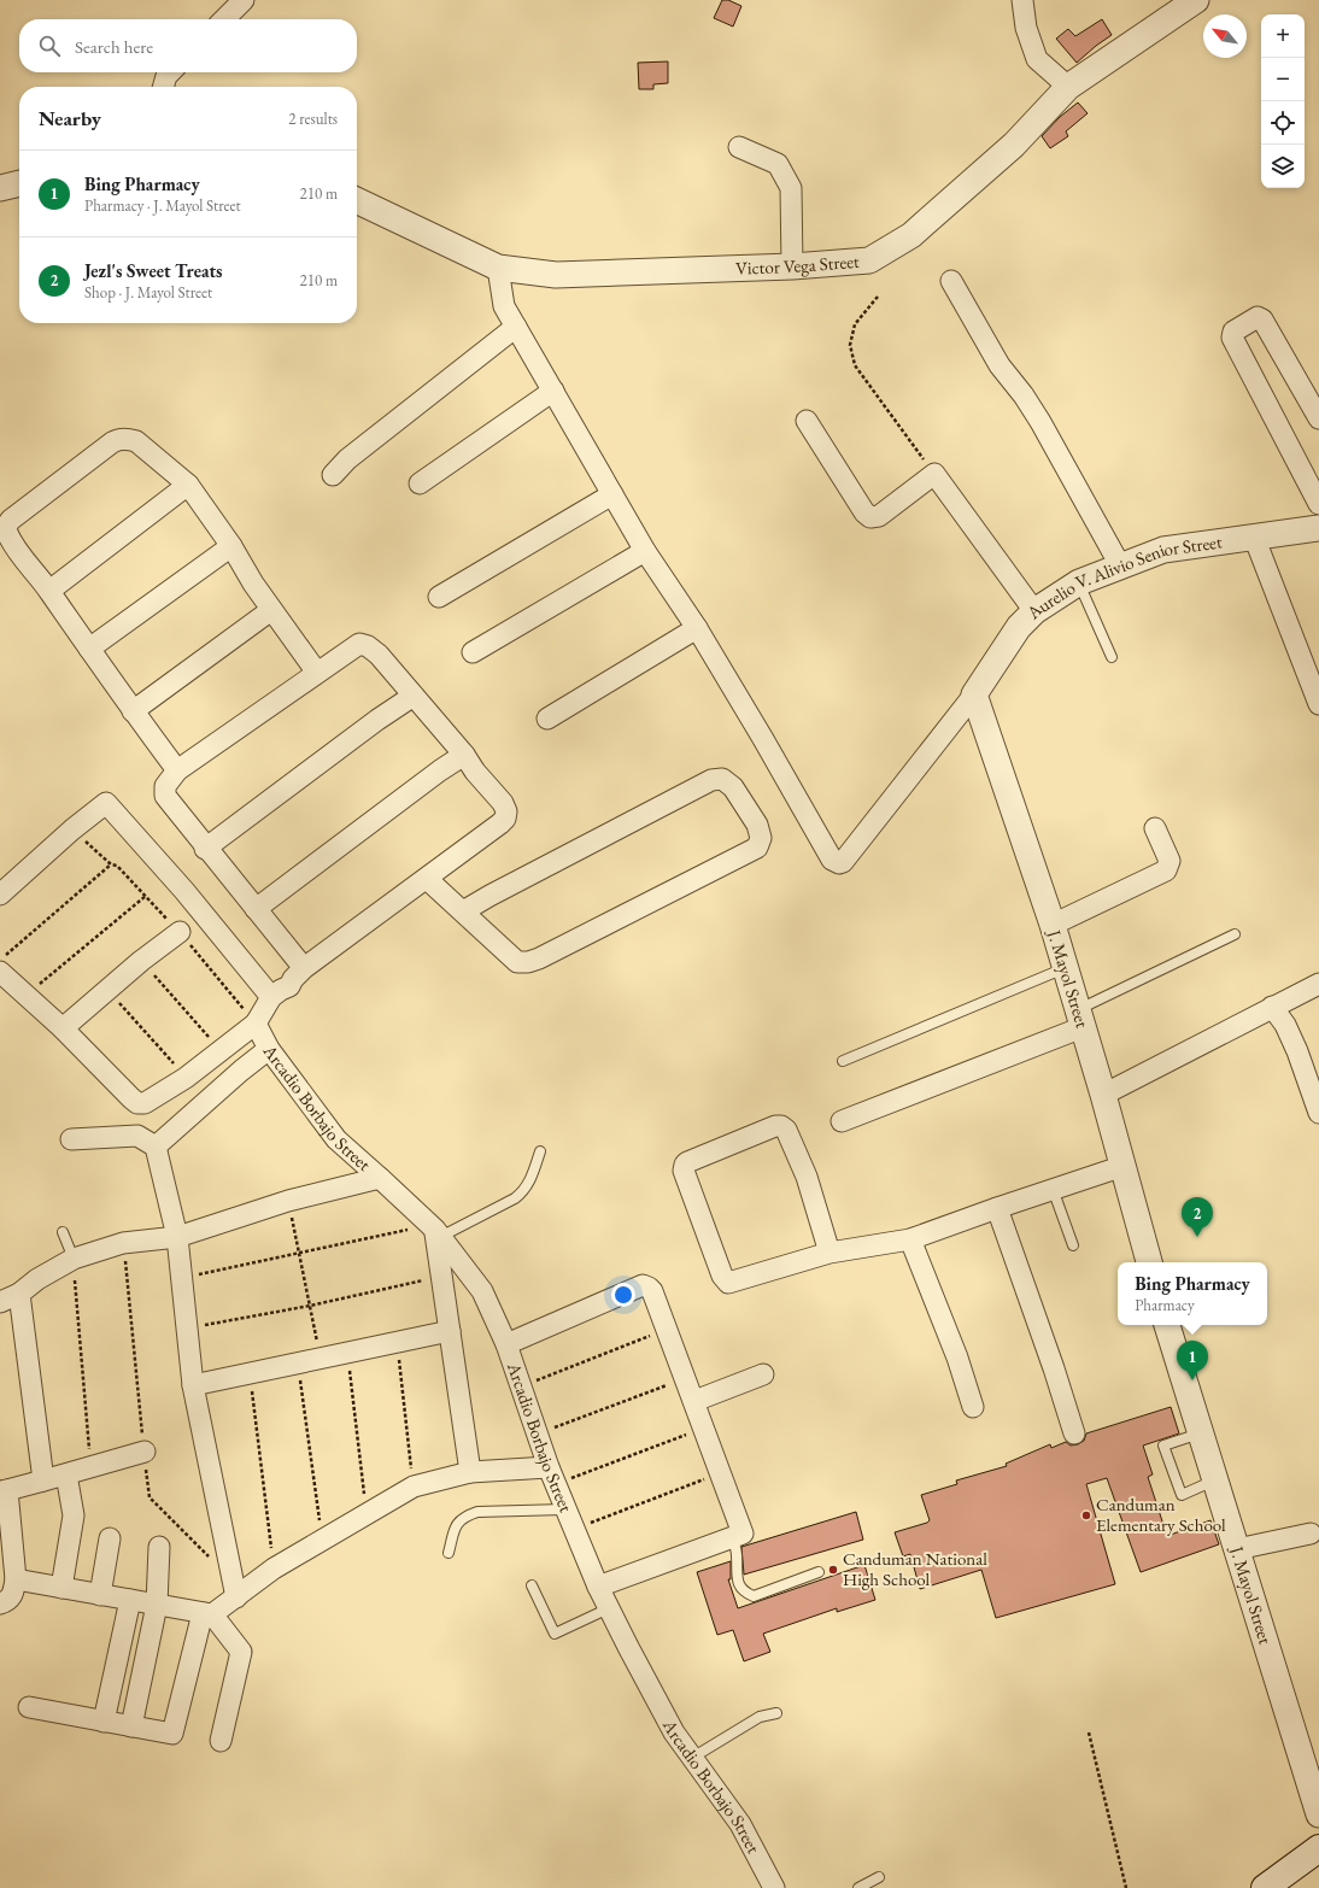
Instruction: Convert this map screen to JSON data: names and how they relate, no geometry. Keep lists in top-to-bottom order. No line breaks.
{"streets":{"street":["Victor Vega Street","Aurelio V. Alivio Senior Street","J. Mayol Street","Arcadio Borbajo Street"]},"crossings":[["Aurelio V. Alivio Senior Street","J. Mayol Street"]],"places":["Canduman Elementary School","Canduman National High School"],"north":"top left","page":{"map_buttons":["+","−"],"search":"Search here","heading":["Nearby","2 results"],"list":[{"mark":"1","name":"Bing Pharmacy","note":"Pharmacy · J. Mayol Street","value":"210 m"},{"mark":"2","name":"Jezl's Sweet Treats","note":"Shop · J. Mayol Street","value":"210 m"}],"pins":["2","1"],"popup":["Bing Pharmacy","Pharmacy"]}}
